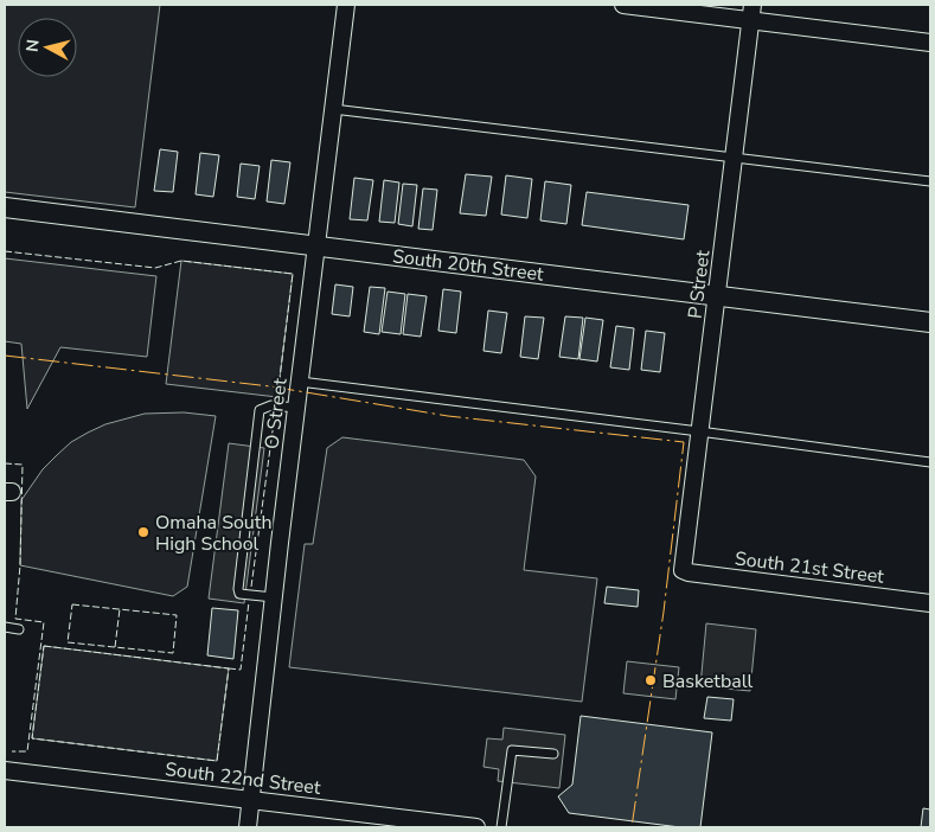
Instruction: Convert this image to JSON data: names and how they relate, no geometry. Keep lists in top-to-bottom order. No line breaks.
{"streets":{"street":["South 20th Street","P Street","O Street","South 21st Street","South 22nd Street"]},"crossings":[["South 20th Street","P Street"],["South 20th Street","O Street"],["P Street","South 21st Street"],["O Street","South 22nd Street"]],"places":["Omaha South High School","Basketball"],"north":"left"}
